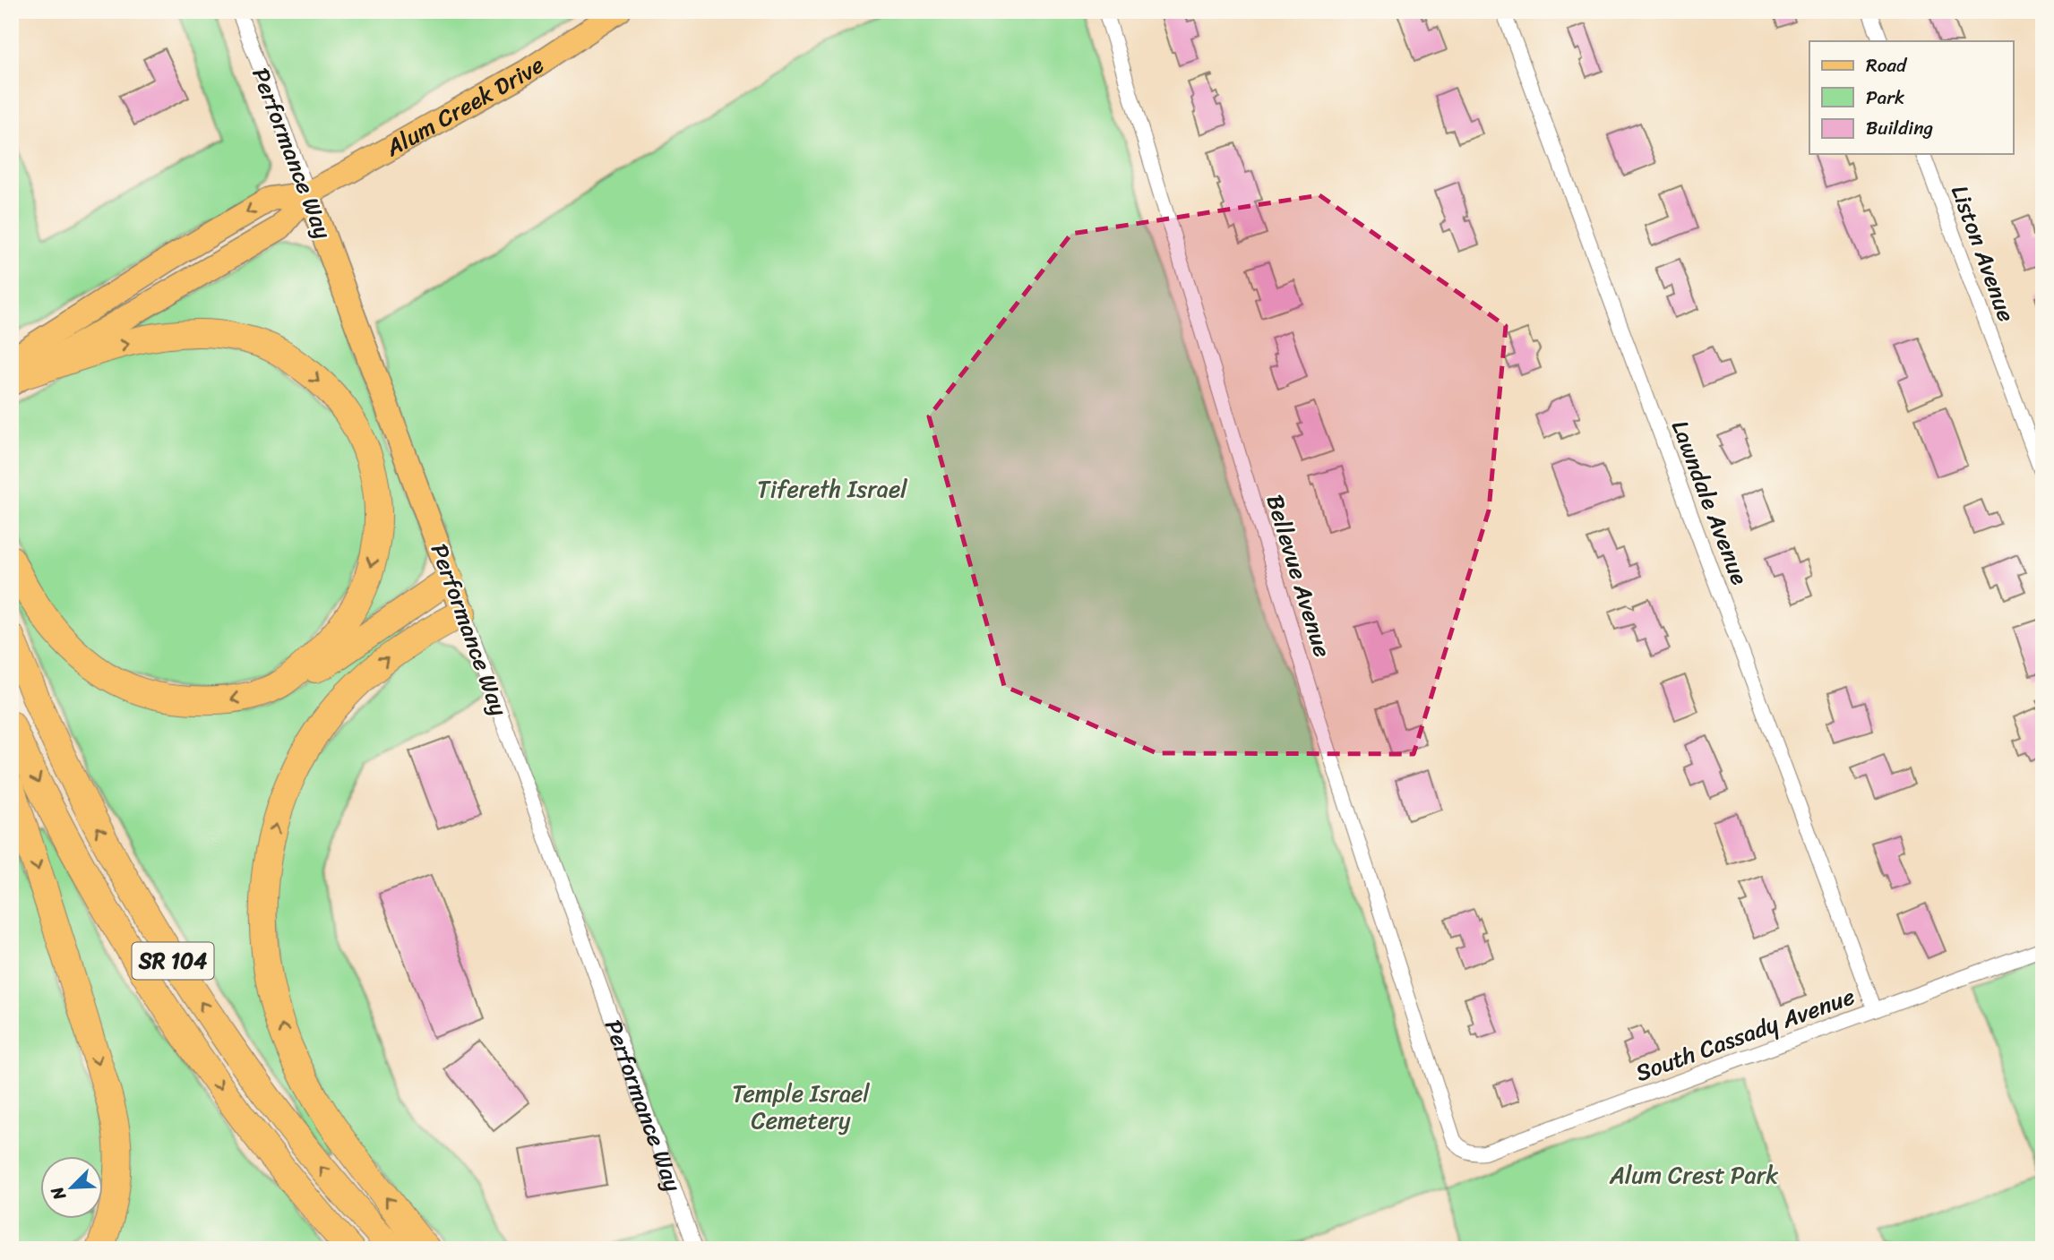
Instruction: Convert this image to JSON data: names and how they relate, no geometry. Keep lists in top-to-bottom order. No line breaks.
{"streets":{"highway":["SR 104"],"main road":["Alum Creek Drive","Performance Way"],"street":["Liston Avenue","Lawndale Avenue","Bellevue Avenue","South Cassady Avenue"]},"crossings":[["Alum Creek Drive","Performance Way"],["Lawndale Avenue","South Cassady Avenue"],["Bellevue Avenue","South Cassady Avenue"]],"parks":["Tifereth Israel","Temple Israel Cemetery","Alum Crest Park"],"legend":["Road","Park","Building"],"north":"bottom left"}
